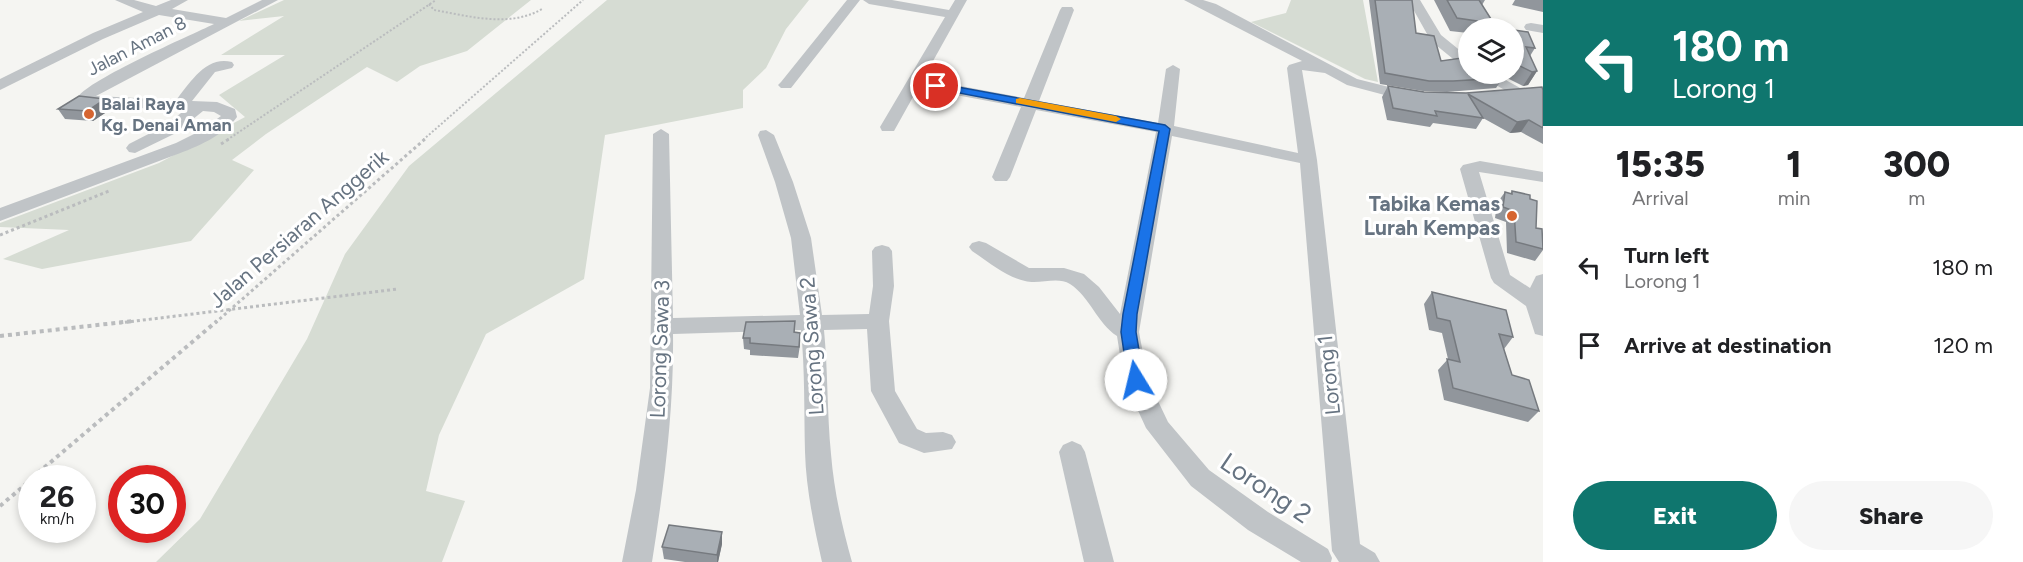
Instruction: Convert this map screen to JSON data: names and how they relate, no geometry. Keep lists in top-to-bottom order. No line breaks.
{"streets":{"street":["Jalan Aman 8","Lorong Sawa 2","Lorong Sawa 3","Lorong 1","Lorong 2"],"path":["Jalan Persiaran Anggerik"]},"crossings":[["Lorong 1","Lorong 2"]],"places":["Balai Raya Kg. Denai Aman","Tabika Kemas Lurah Kempas"],"page":{"turn":["180 m","Lorong 1"],"eta":["15:35","Arrival","1","min","300","m"],"list":[{"name":"Turn left","note":"Lorong 1","value":"180 m"},{"name":"Arrive at destination","value":"120 m"}],"speed":"26 km/h","limit":"30","buttons":["Exit","Share"]}}
